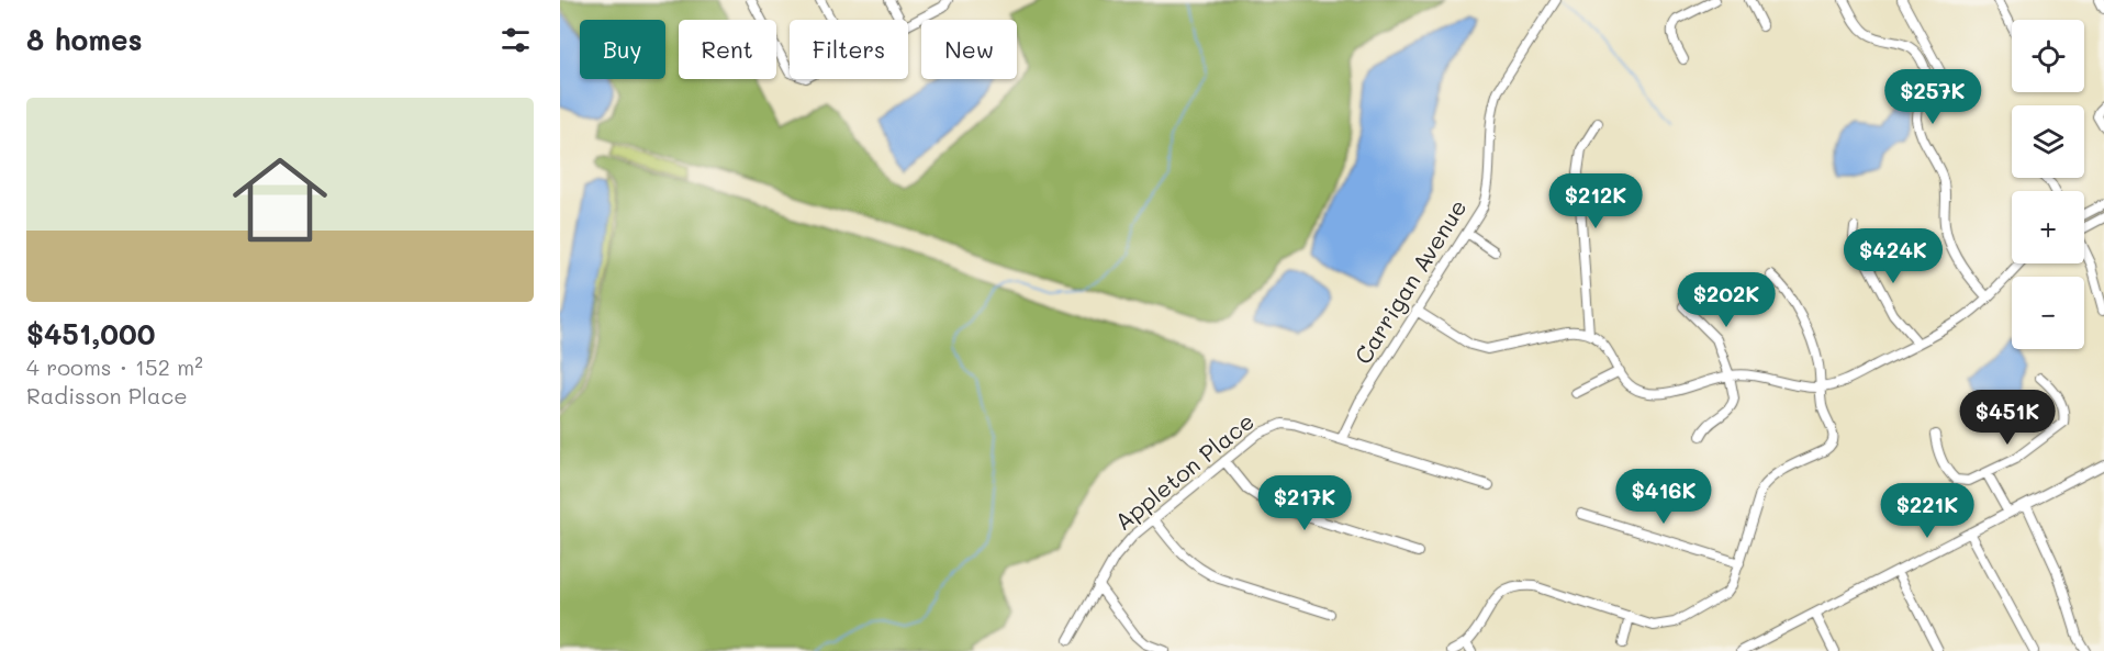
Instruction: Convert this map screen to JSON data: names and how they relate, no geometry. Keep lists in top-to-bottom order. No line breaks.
{"streets":{"street":["Carrigan Avenue","Appleton Place"]},"crossings":[["Carrigan Avenue","Appleton Place"]],"page":{"heading":"8 homes","map_buttons":["+","−"],"chip":["Buy","Rent","Filters","New"],"price":["$257K","$212K","$424K","$202K","$451K","$416K","$217K","$221K"],"list":[{"name":"$451,000","note":"4 rooms · 152 m² · Radisson Place"}]}}
